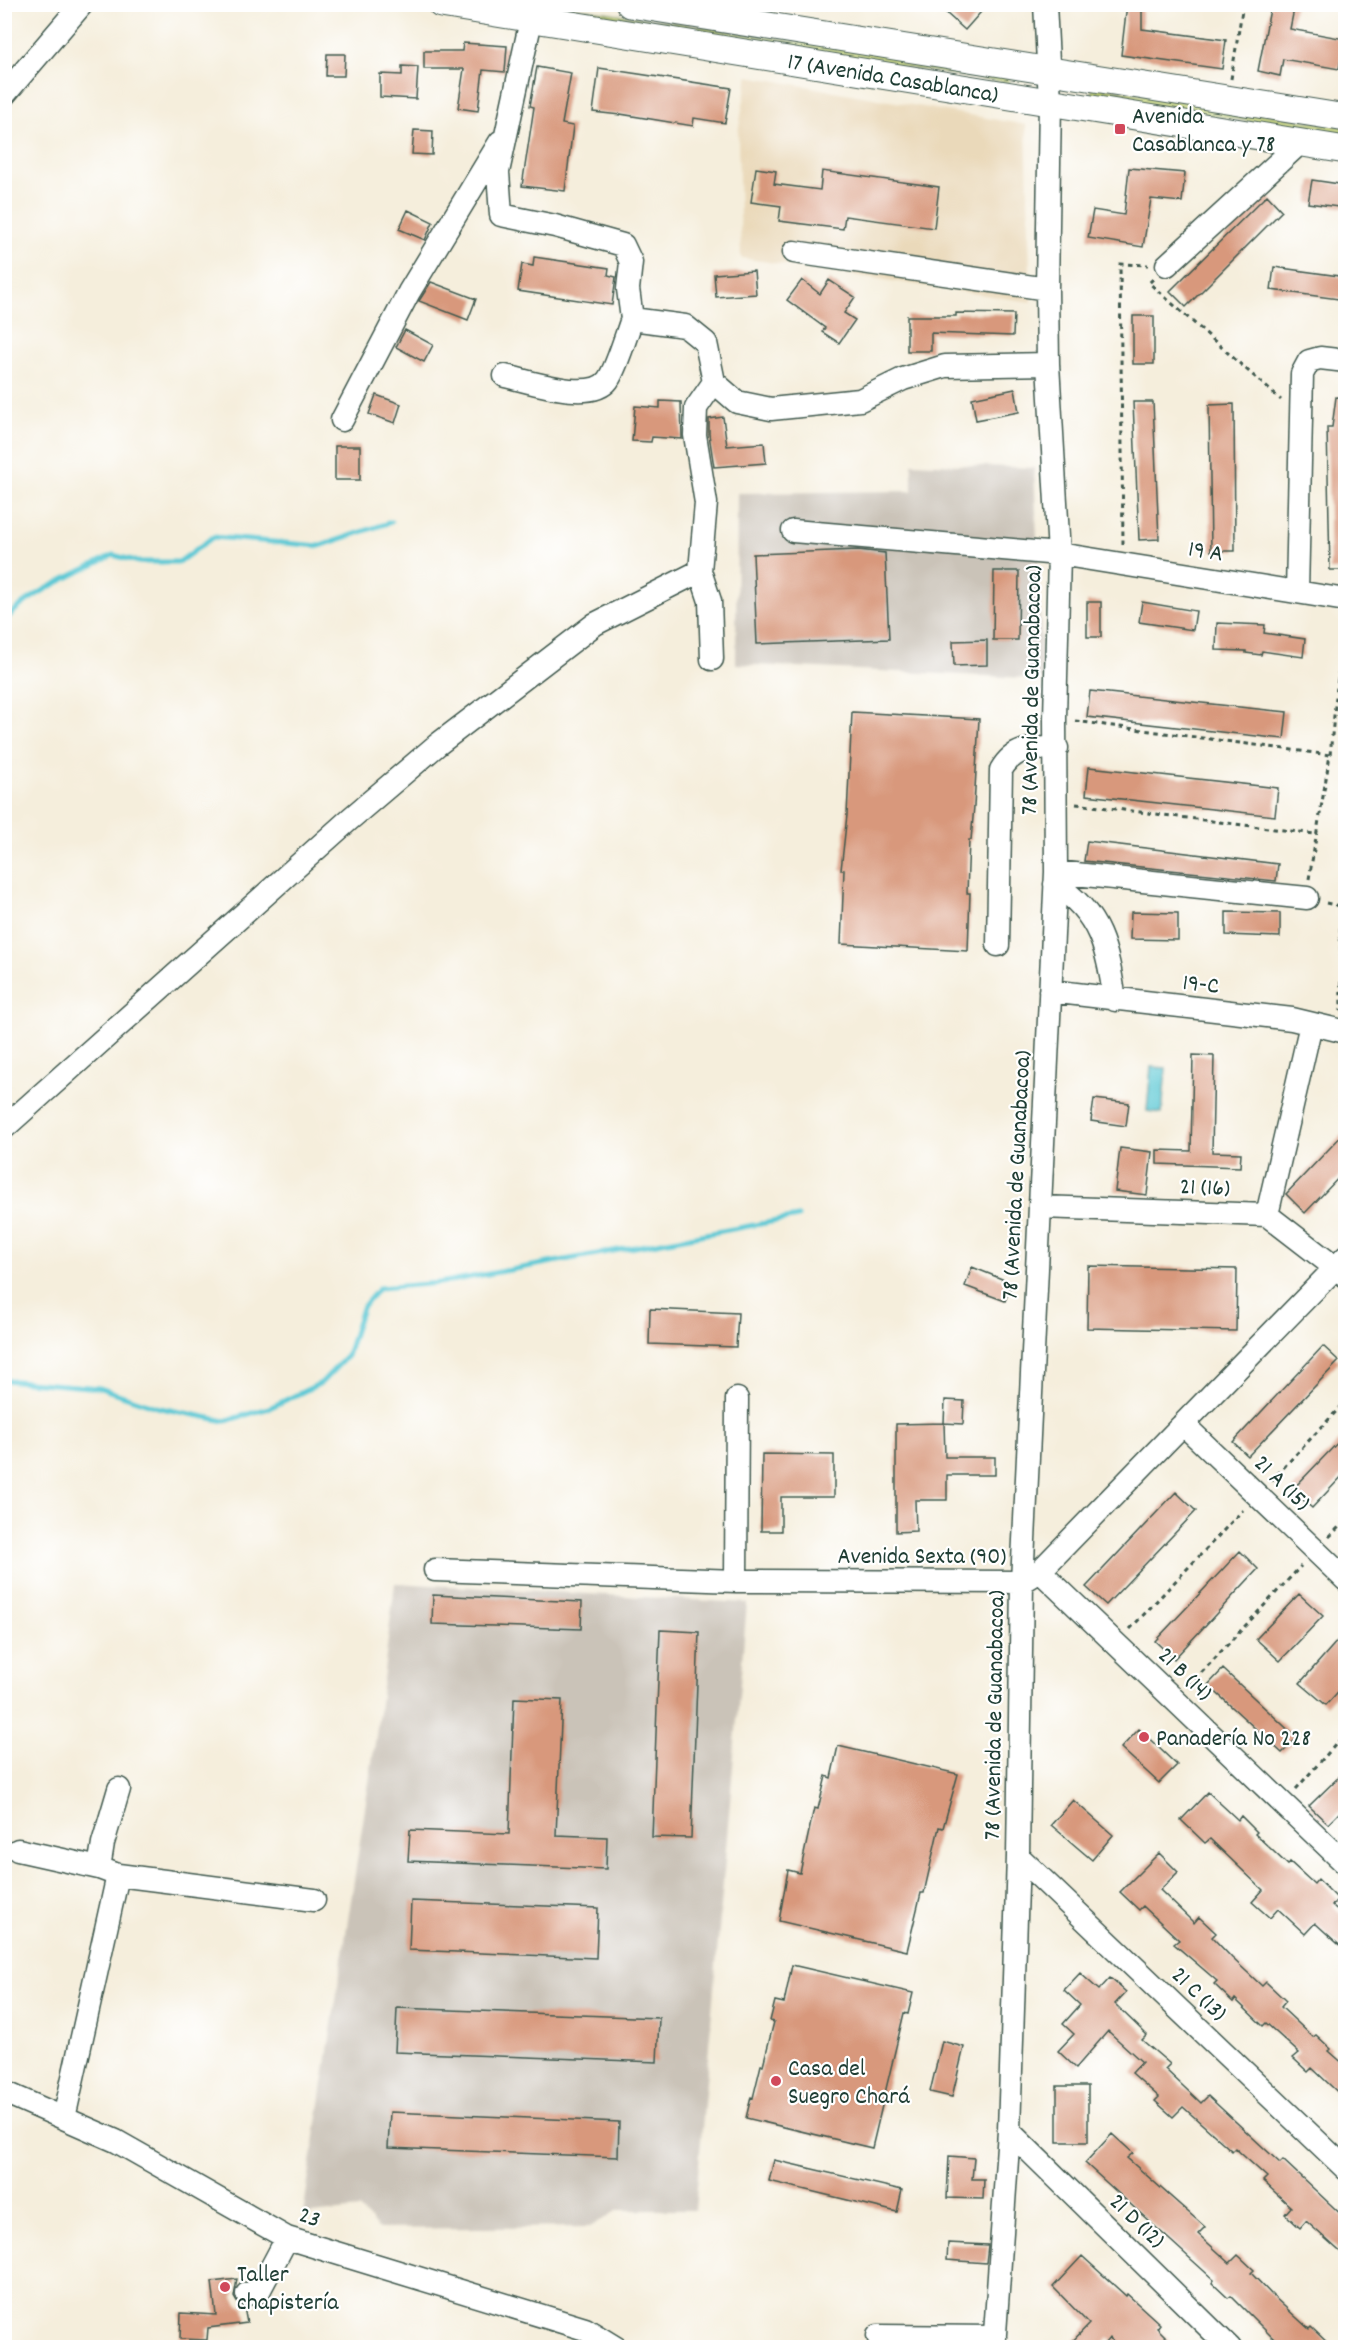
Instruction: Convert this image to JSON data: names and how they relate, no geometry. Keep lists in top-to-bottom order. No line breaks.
{"streets":{"main road":["17 (Avenida Casablanca)"],"street":["19 A","78 (Avenida de Guanabacoa)","19-C","21 (16)","21 A (15)","Avenida Sexta (90)","21 B (14)","21 C (13)","23","21 D (12)"]},"crossings":[["17 (Avenida Casablanca)","78 (Avenida de Guanabacoa)"],["19 A","78 (Avenida de Guanabacoa)"],["78 (Avenida de Guanabacoa)","19-C"],["78 (Avenida de Guanabacoa)","21 (16)"],["78 (Avenida de Guanabacoa)","Avenida Sexta (90)"],["78 (Avenida de Guanabacoa)","21 B (14)"],["78 (Avenida de Guanabacoa)","21 C (13)"],["78 (Avenida de Guanabacoa)","21 D (12)"],["21 A (15)","Avenida Sexta (90)"],["Avenida Sexta (90)","21 B (14)"]],"places":{"transit":["Avenida Casablanca y 78"],"other":["Panadería No 228","Casa del Suegro Chará","Taller chapistería"]}}
